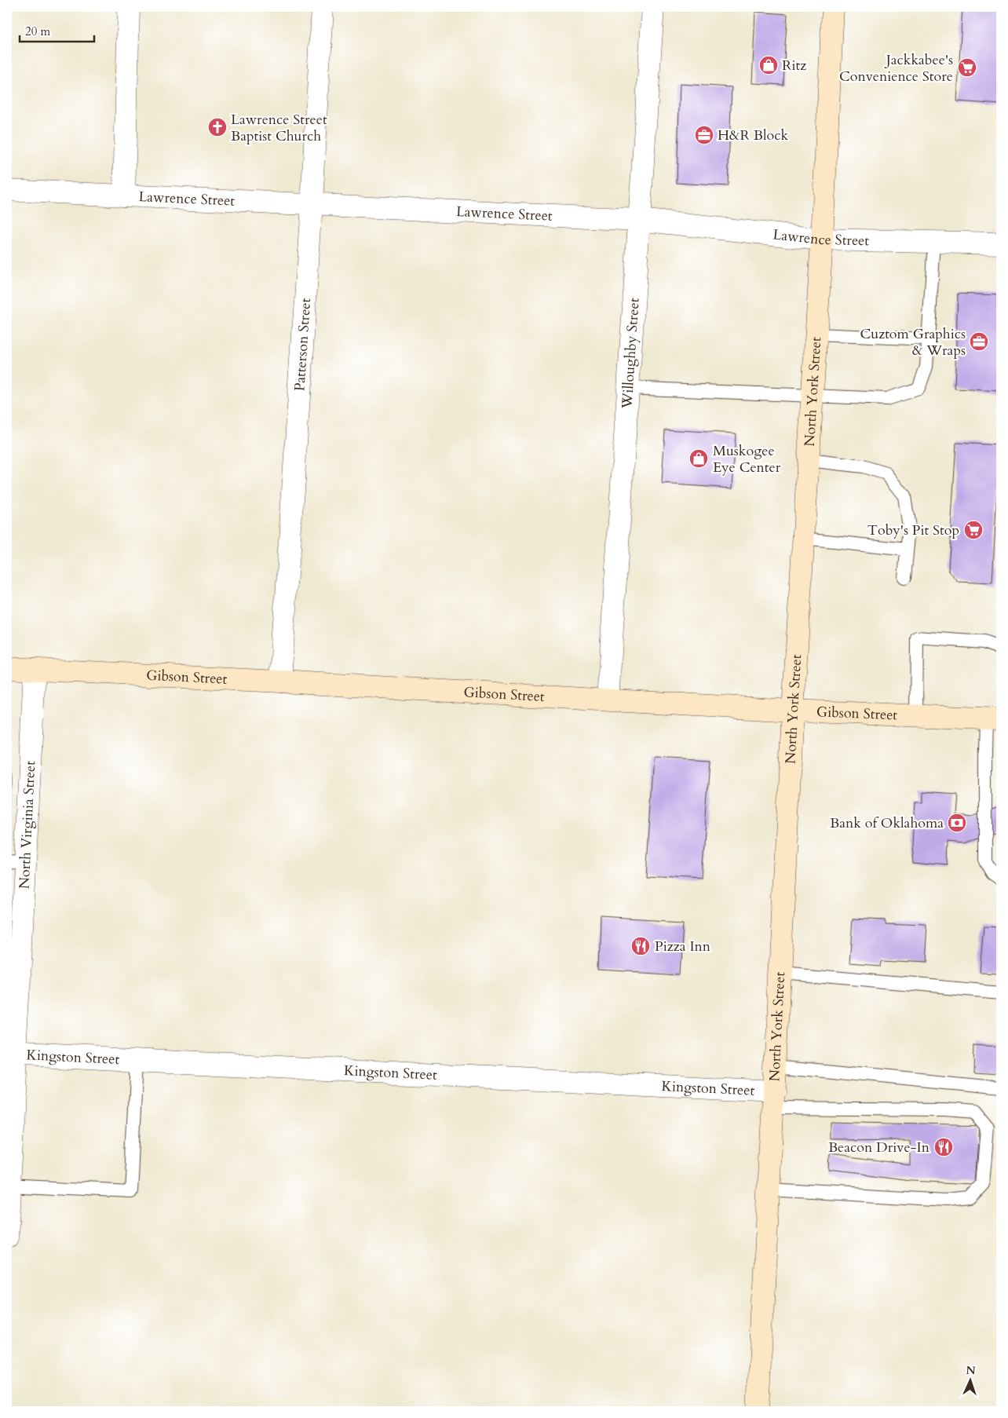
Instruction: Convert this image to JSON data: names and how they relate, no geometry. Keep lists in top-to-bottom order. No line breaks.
{"streets":{"main road":["North York Street","Gibson Street"],"street":["Lawrence Street","Patterson Street","Willoughby Street","North Virginia Street","Kingston Street"]},"crossings":[["Lawrence Street","Patterson Street"],["Lawrence Street","Willoughby Street"],["Lawrence Street","North York Street"],["Patterson Street","Gibson Street"],["Willoughby Street","Gibson Street"],["North York Street","Gibson Street"],["North York Street","Kingston Street"],["Gibson Street","North Virginia Street"],["North Virginia Street","Kingston Street"]],"places":{"shop":["Ritz","Muskogee Eye Center"],"supermarket":["Jackkabee's Convenience Store","Toby's Pit Stop"],"church":["Lawrence Street Baptist Church"],"office":["H&R Block","Cuztom Graphics & Wraps"],"bank":["Bank of Oklahoma"],"restaurant":["Pizza Inn","Beacon Drive-In"]},"scale_bar":"20 m","north":"top"}
